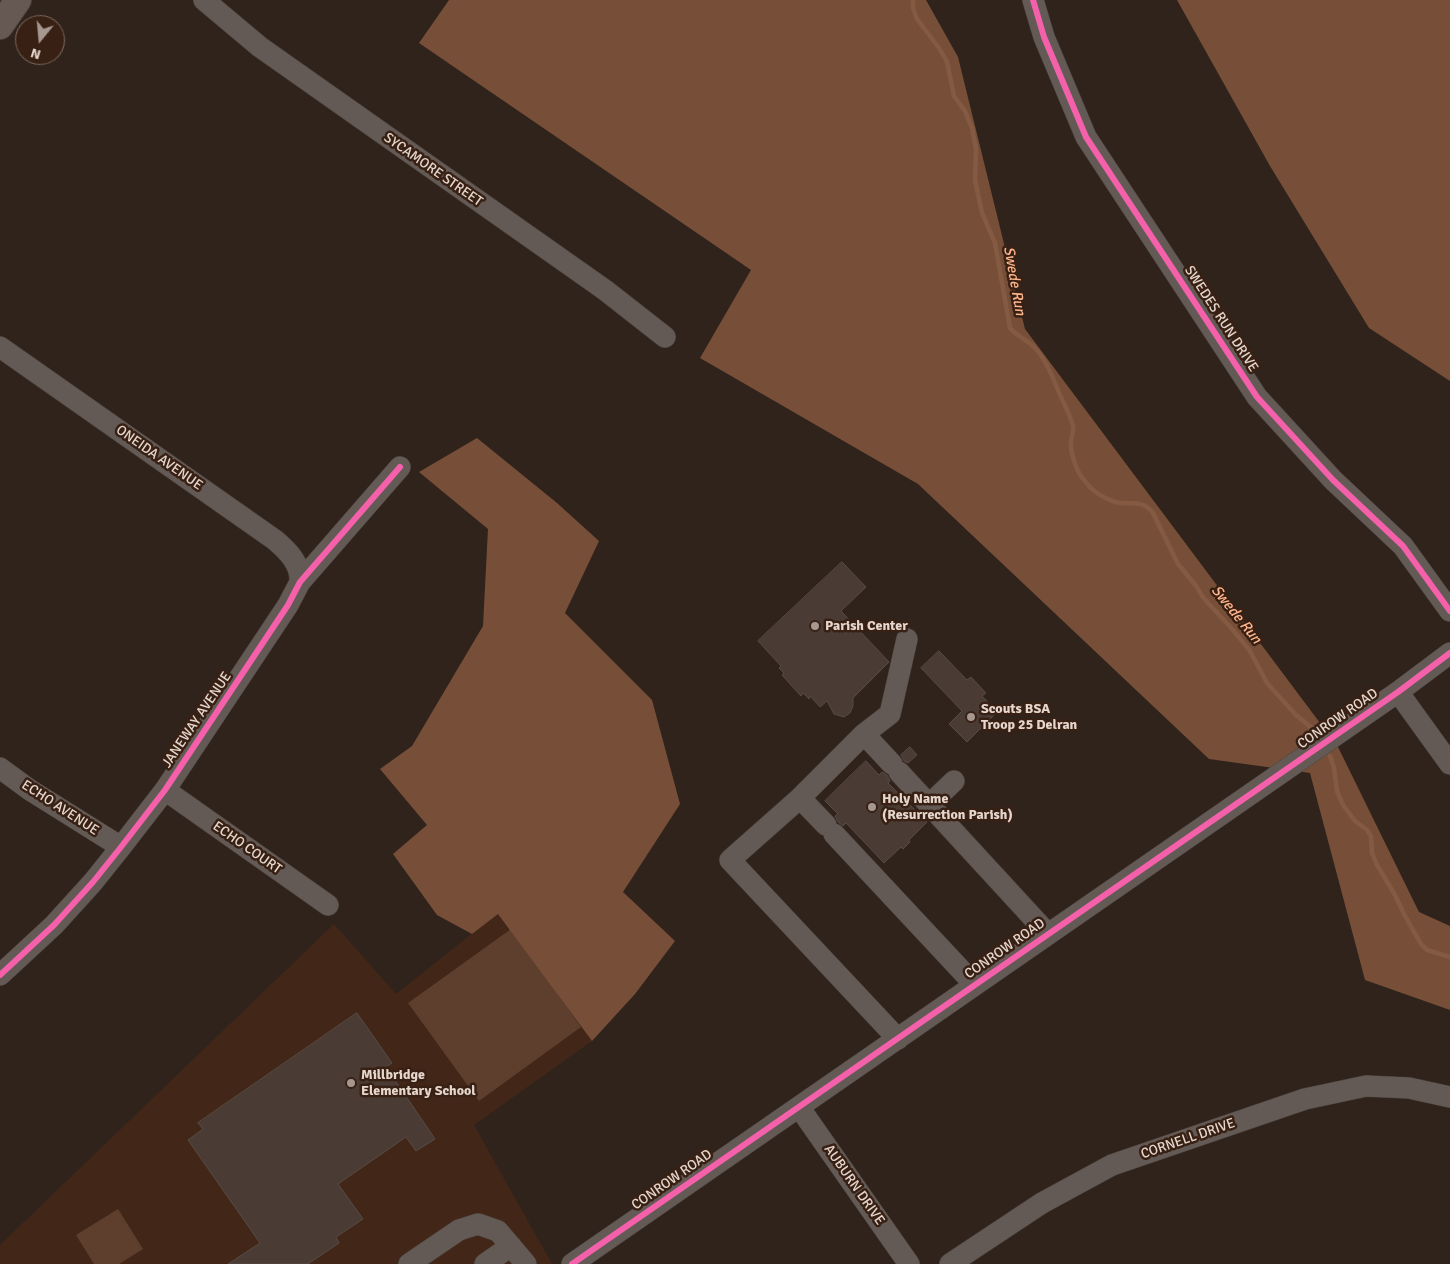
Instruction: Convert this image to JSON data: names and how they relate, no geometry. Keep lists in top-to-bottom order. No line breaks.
{"streets":{"street":["SYCAMORE STREET","SWEDES RUN DRIVE","ONEIDA AVENUE","CONROW ROAD","JANEWAY AVENUE","ECHO AVENUE","ECHO COURT","CORNELL DRIVE","AUBURN DRIVE"]},"crossings":[["ONEIDA AVENUE","JANEWAY AVENUE"],["CONROW ROAD","AUBURN DRIVE"],["JANEWAY AVENUE","ECHO AVENUE"],["JANEWAY AVENUE","ECHO COURT"]],"water":["Swede Run"],"places":["Parish Center","Scouts BSA Troop 25 Delran","Holy Name (Resurrection Parish)","Millbridge Elementary School"],"north":"bottom"}
